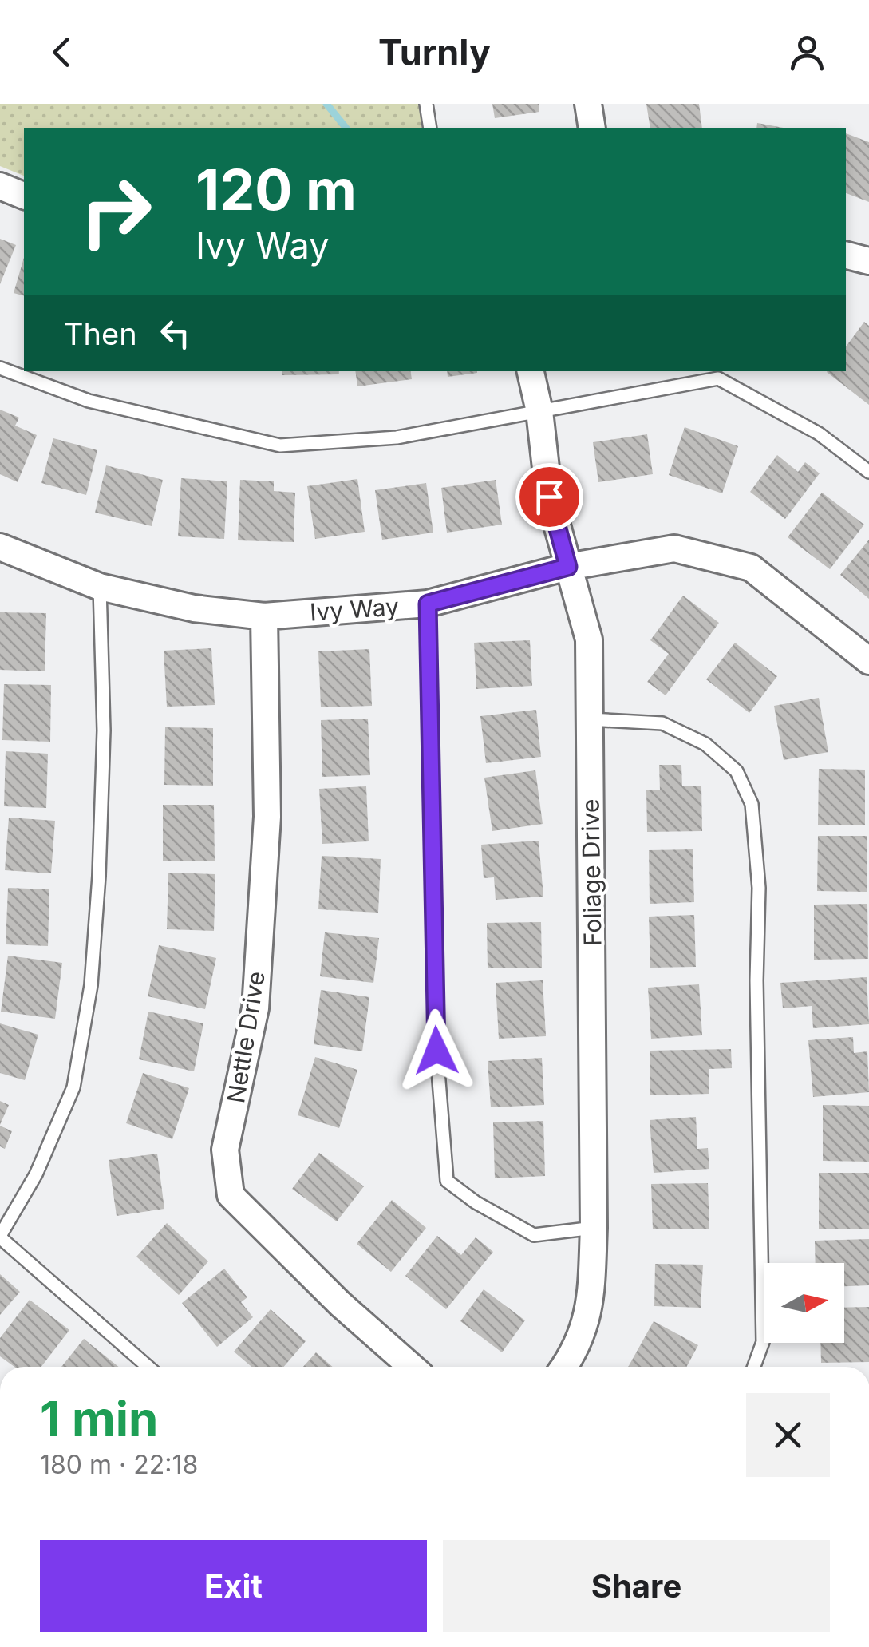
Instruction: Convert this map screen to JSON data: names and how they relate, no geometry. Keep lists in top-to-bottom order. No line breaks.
{"streets":{"street":["Ivy Way","Foliage Drive","Nettle Drive"]},"crossings":[["Ivy Way","Foliage Drive"],["Ivy Way","Nettle Drive"]],"north":"right","page":{"header":"Turnly","turn":["120 m","Ivy Way"],"then":"Then","heading":["1 min","180 m · 22:18"],"buttons":["Exit","Share"]}}
